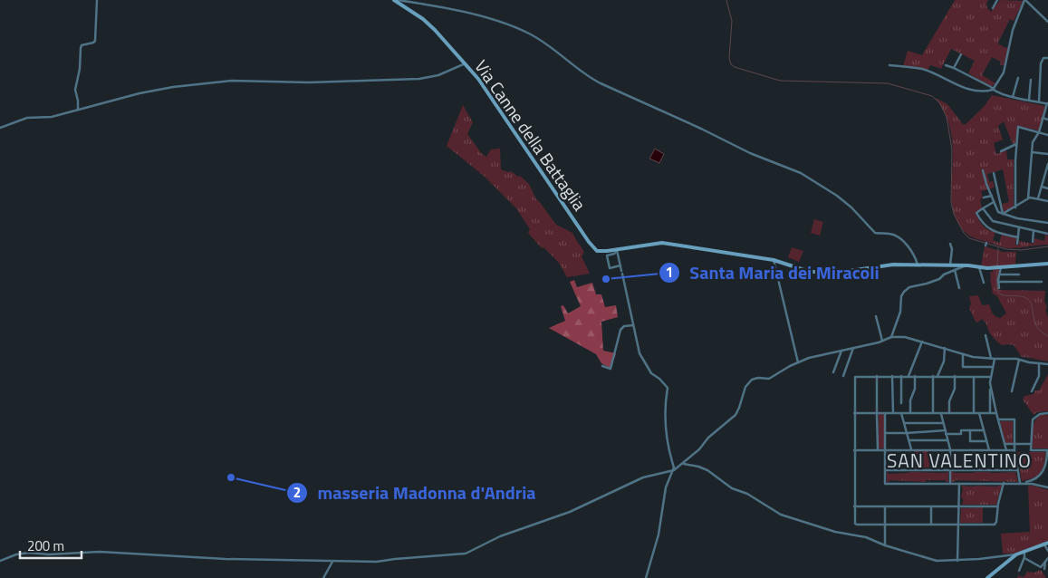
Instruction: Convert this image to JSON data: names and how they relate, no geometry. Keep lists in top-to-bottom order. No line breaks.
{"streets":{"street":["Via Canne della Battaglia"]},"districts":["SAN VALENTINO"],"places":["Santa Maria dei Miracoli","masseria Madonna d'Andria"],"scale_bar":"200 m"}
